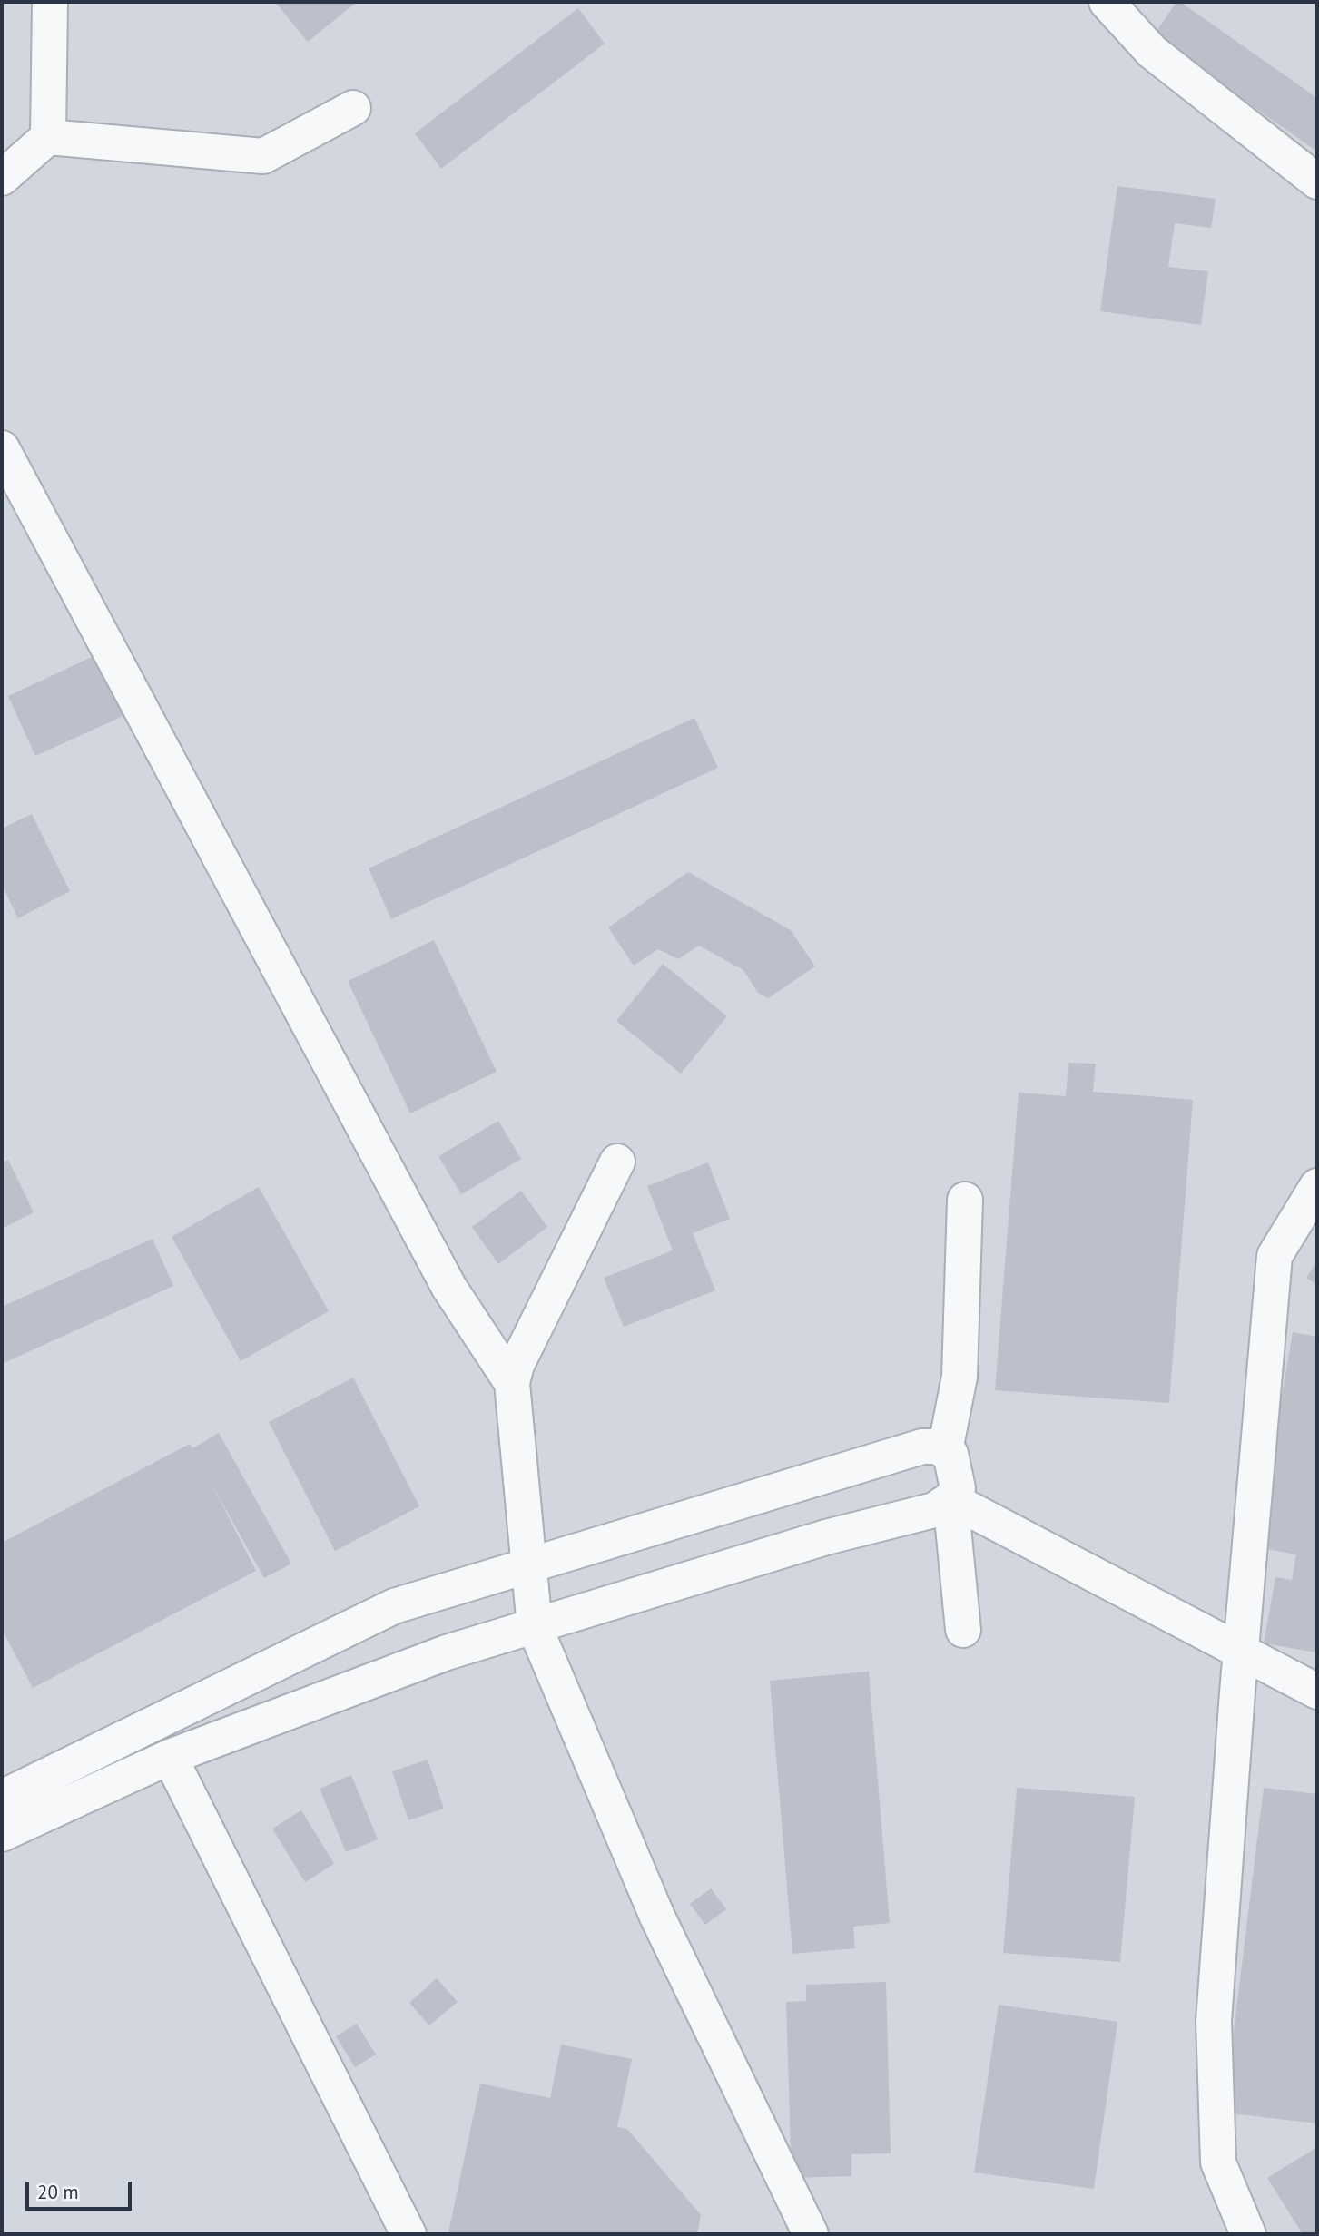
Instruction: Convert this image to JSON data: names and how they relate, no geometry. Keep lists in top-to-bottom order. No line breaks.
{"scale_bar":"20 m"}
